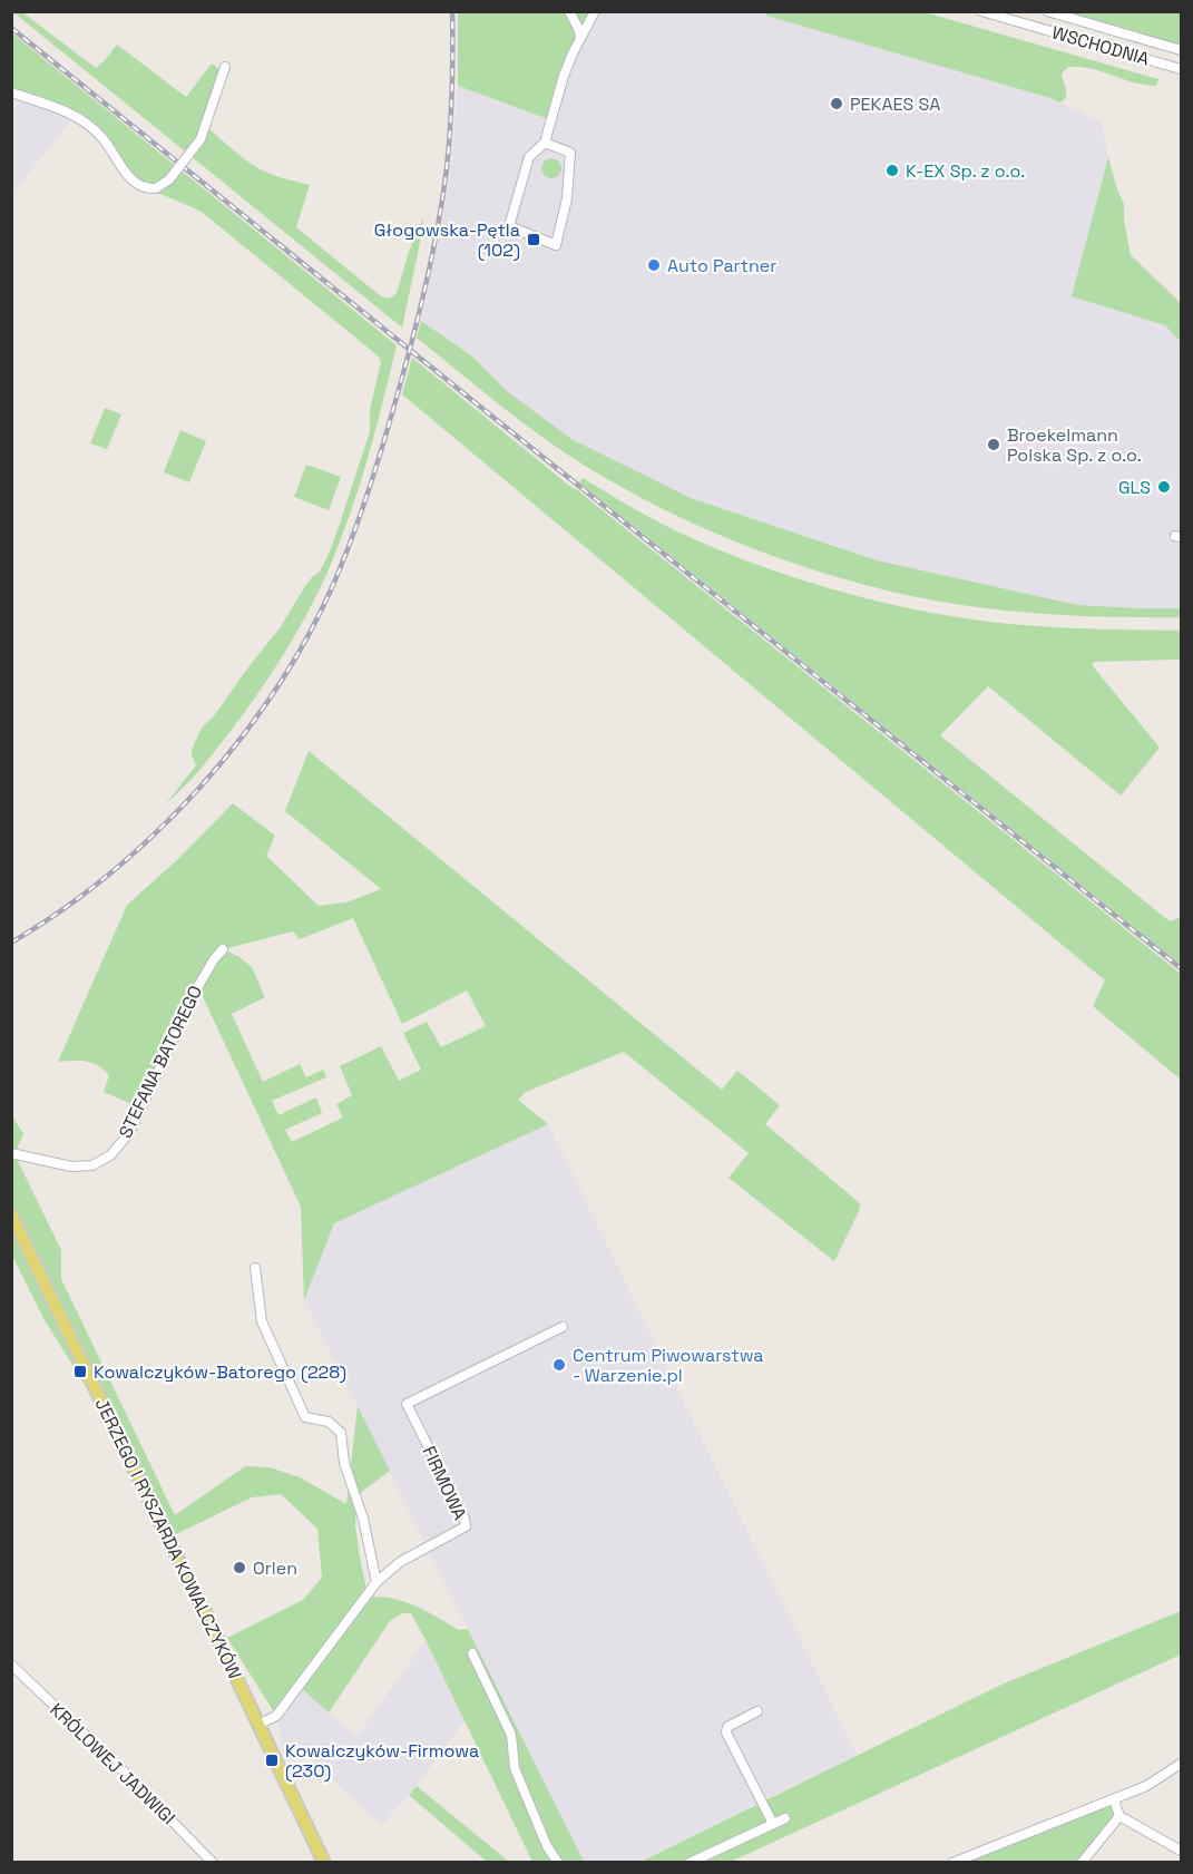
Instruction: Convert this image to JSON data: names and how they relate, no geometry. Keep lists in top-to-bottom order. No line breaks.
{"streets":{"main road":["JERZEGO I RYSZARDA KOWALCZYKÓW"],"street":["WSCHODNIA","STEFANA BATOREGO","FIRMOWA","KRÓLOWEJ JADWIGI"]},"crossings":[["FIRMOWA","JERZEGO I RYSZARDA KOWALCZYKÓW"]],"places":{"other":["PEKAES SA","K-EX Sp. z o.o.","Auto Partner","Broekelmann Polska Sp. z o.o.","GLS","Centrum Piwowarstwa - Warzenie.pl","Orlen"],"transit":["Głogowska-Pętla (102)","Kowalczyków-Batorego (228)","Kowalczyków-Firmowa (230)"]}}
